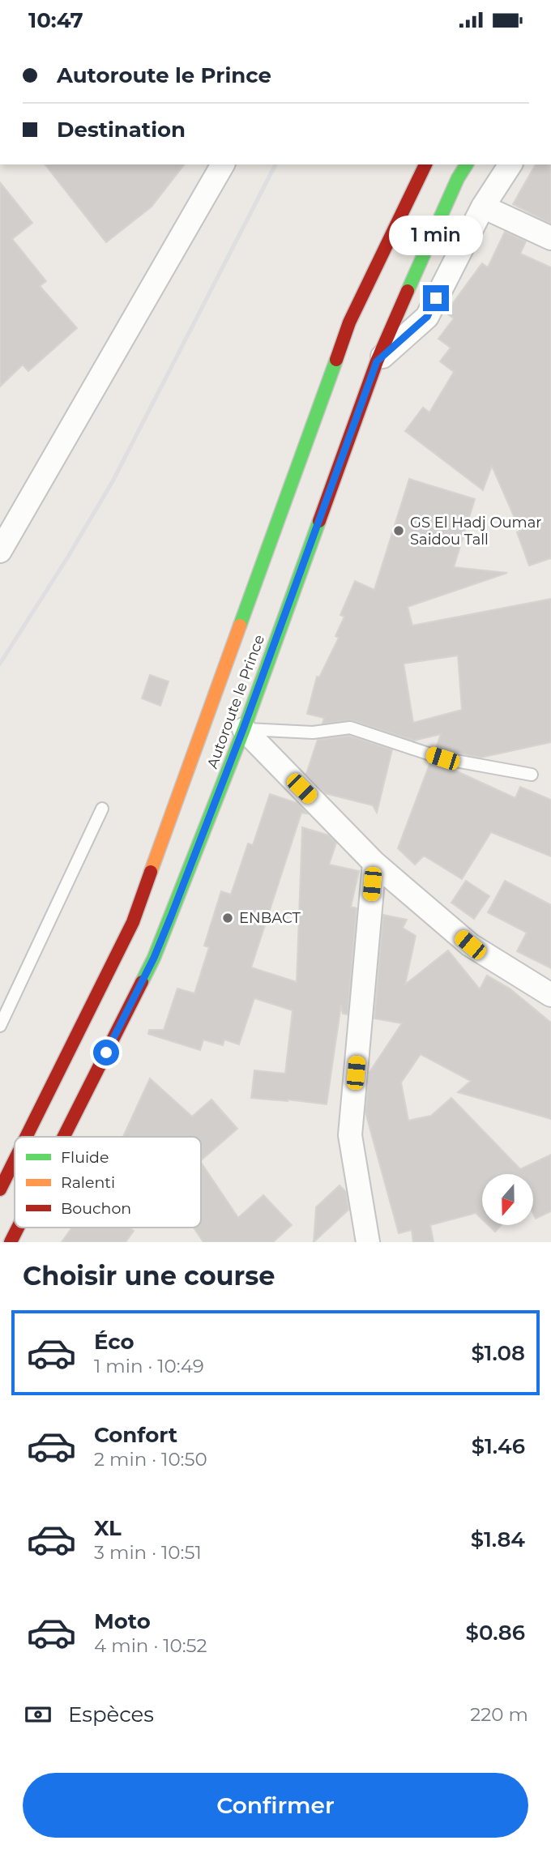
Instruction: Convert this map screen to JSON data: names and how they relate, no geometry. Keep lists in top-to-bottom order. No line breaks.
{"streets":{"main road":["Autoroute le Prince"]},"places":["GS El Hadj Oumar Saidou Tall","ENBACT"],"legend":["Fluide","Ralenti","Bouchon"],"north":"bottom","page":{"status":"10:47","banner":["Autoroute le Prince","Destination"],"bubble":"1 min","heading":"Choisir une course","list":[{"name":"Éco","note":"1 min · 10:49","value":"$1.08"},{"name":"Confort","note":"2 min · 10:50","value":"$1.46"},{"name":"XL","note":"3 min · 10:51","value":"$1.84"},{"name":"Moto","note":"4 min · 10:52","value":"$0.86"}],"pay":["Espèces","220 m"],"buttons":"Confirmer"}}
